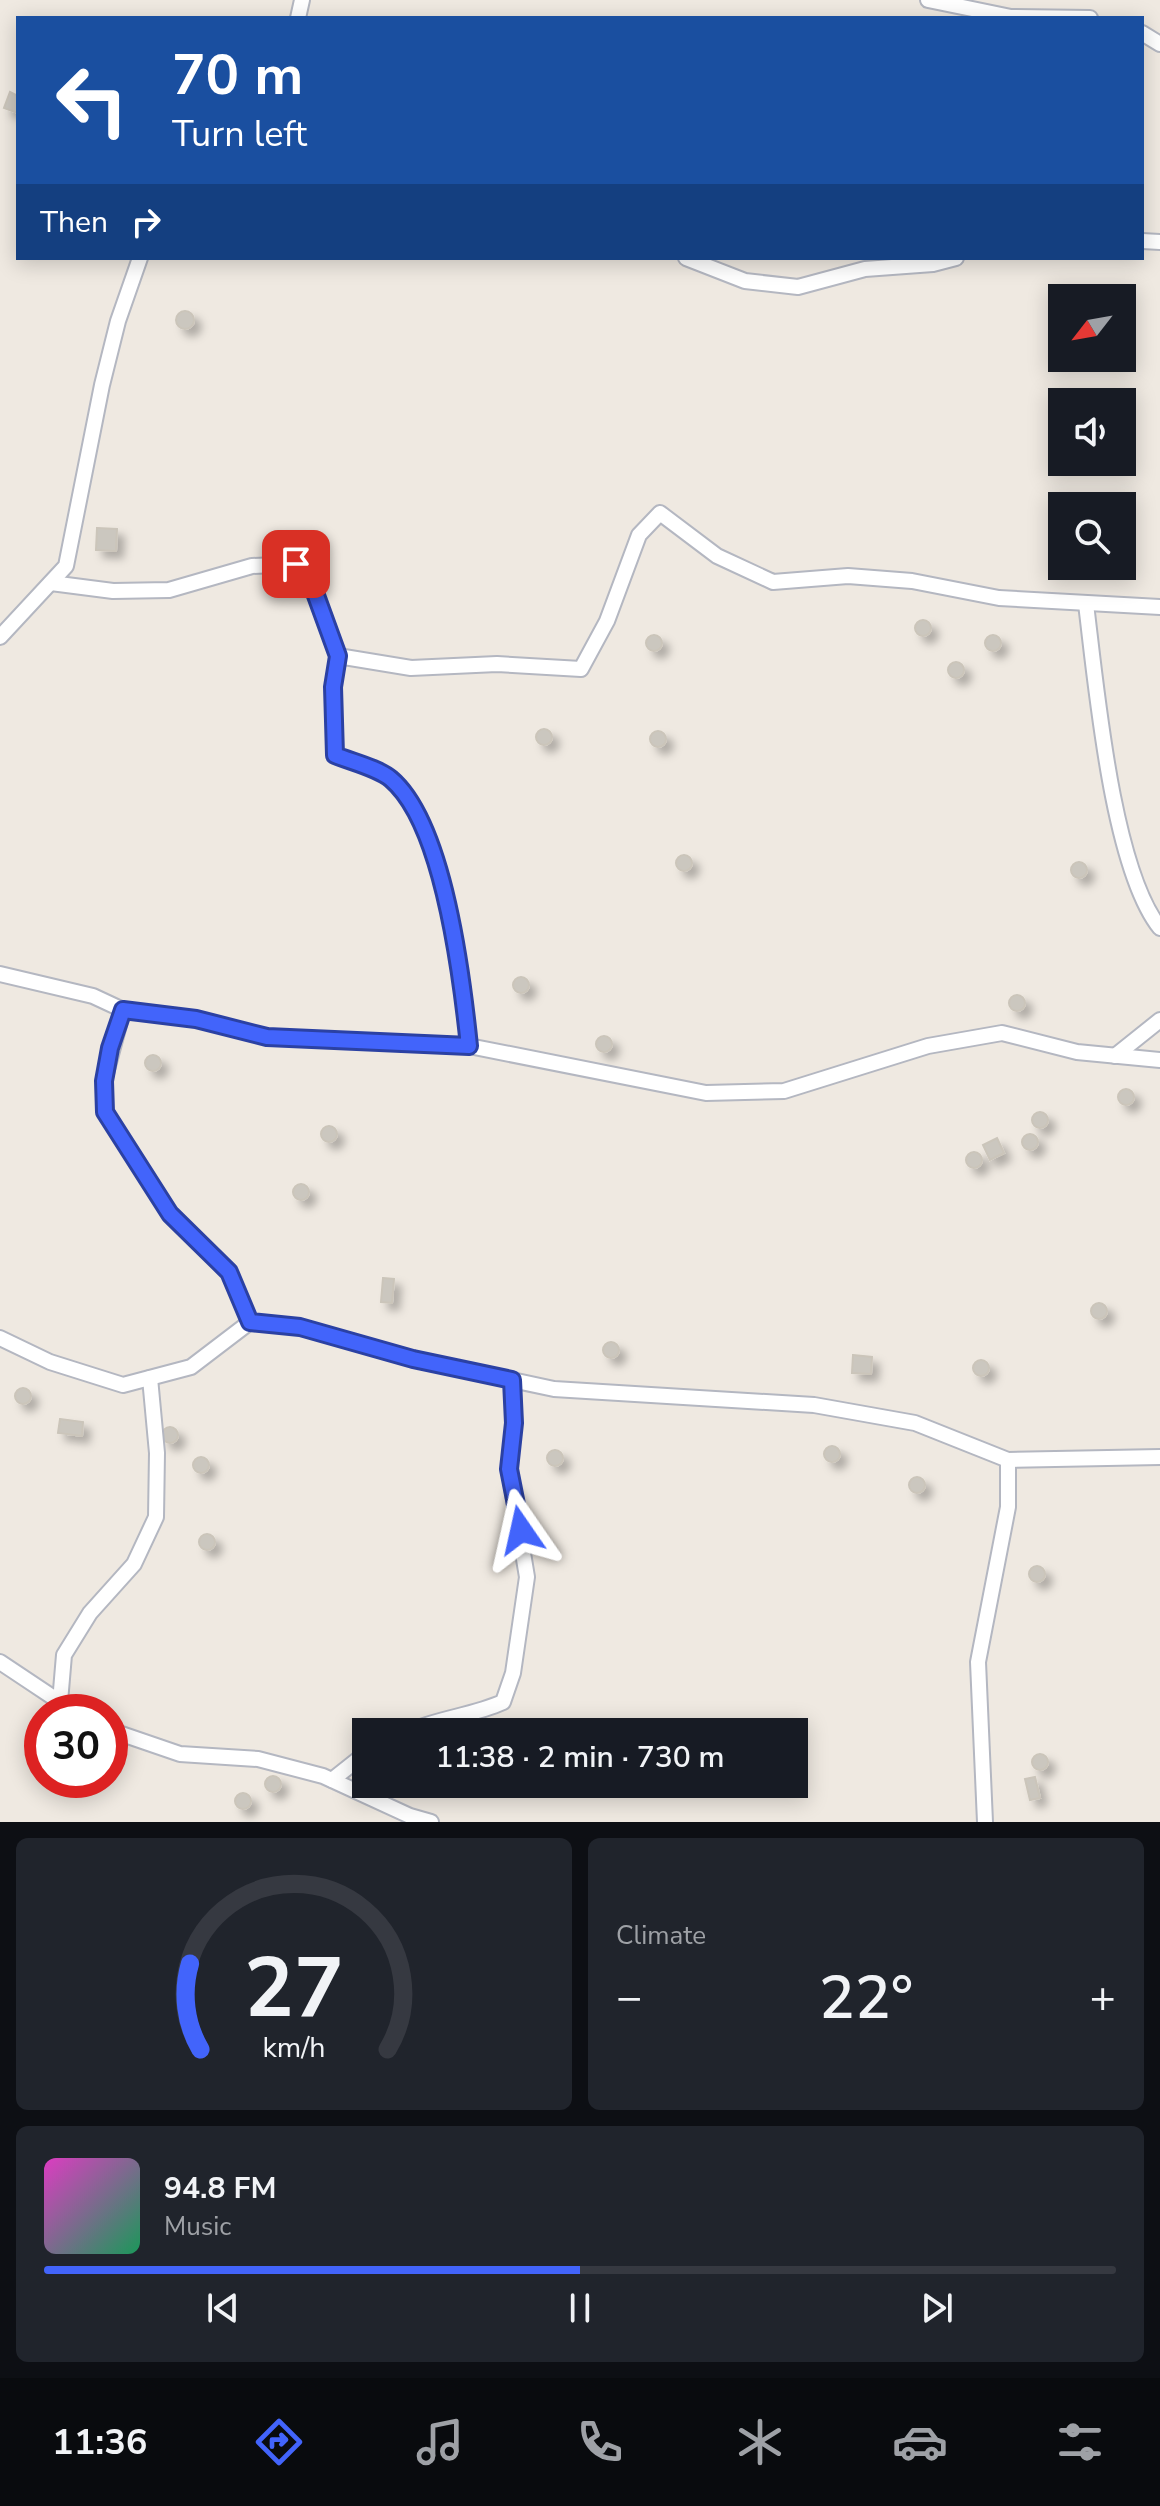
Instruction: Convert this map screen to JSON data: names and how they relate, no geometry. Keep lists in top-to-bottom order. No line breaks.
{"north":"bottom left","page":{"turn":["70 m","Turn left"],"then":"Then","limit":"30","trip":"11:38 · 2 min · 730 m","tile":"Climate","heat":["−","22°","+"],"song":["94.8 FM","Music"],"tabs":"11:36","gauge":["27","km/h"]}}
